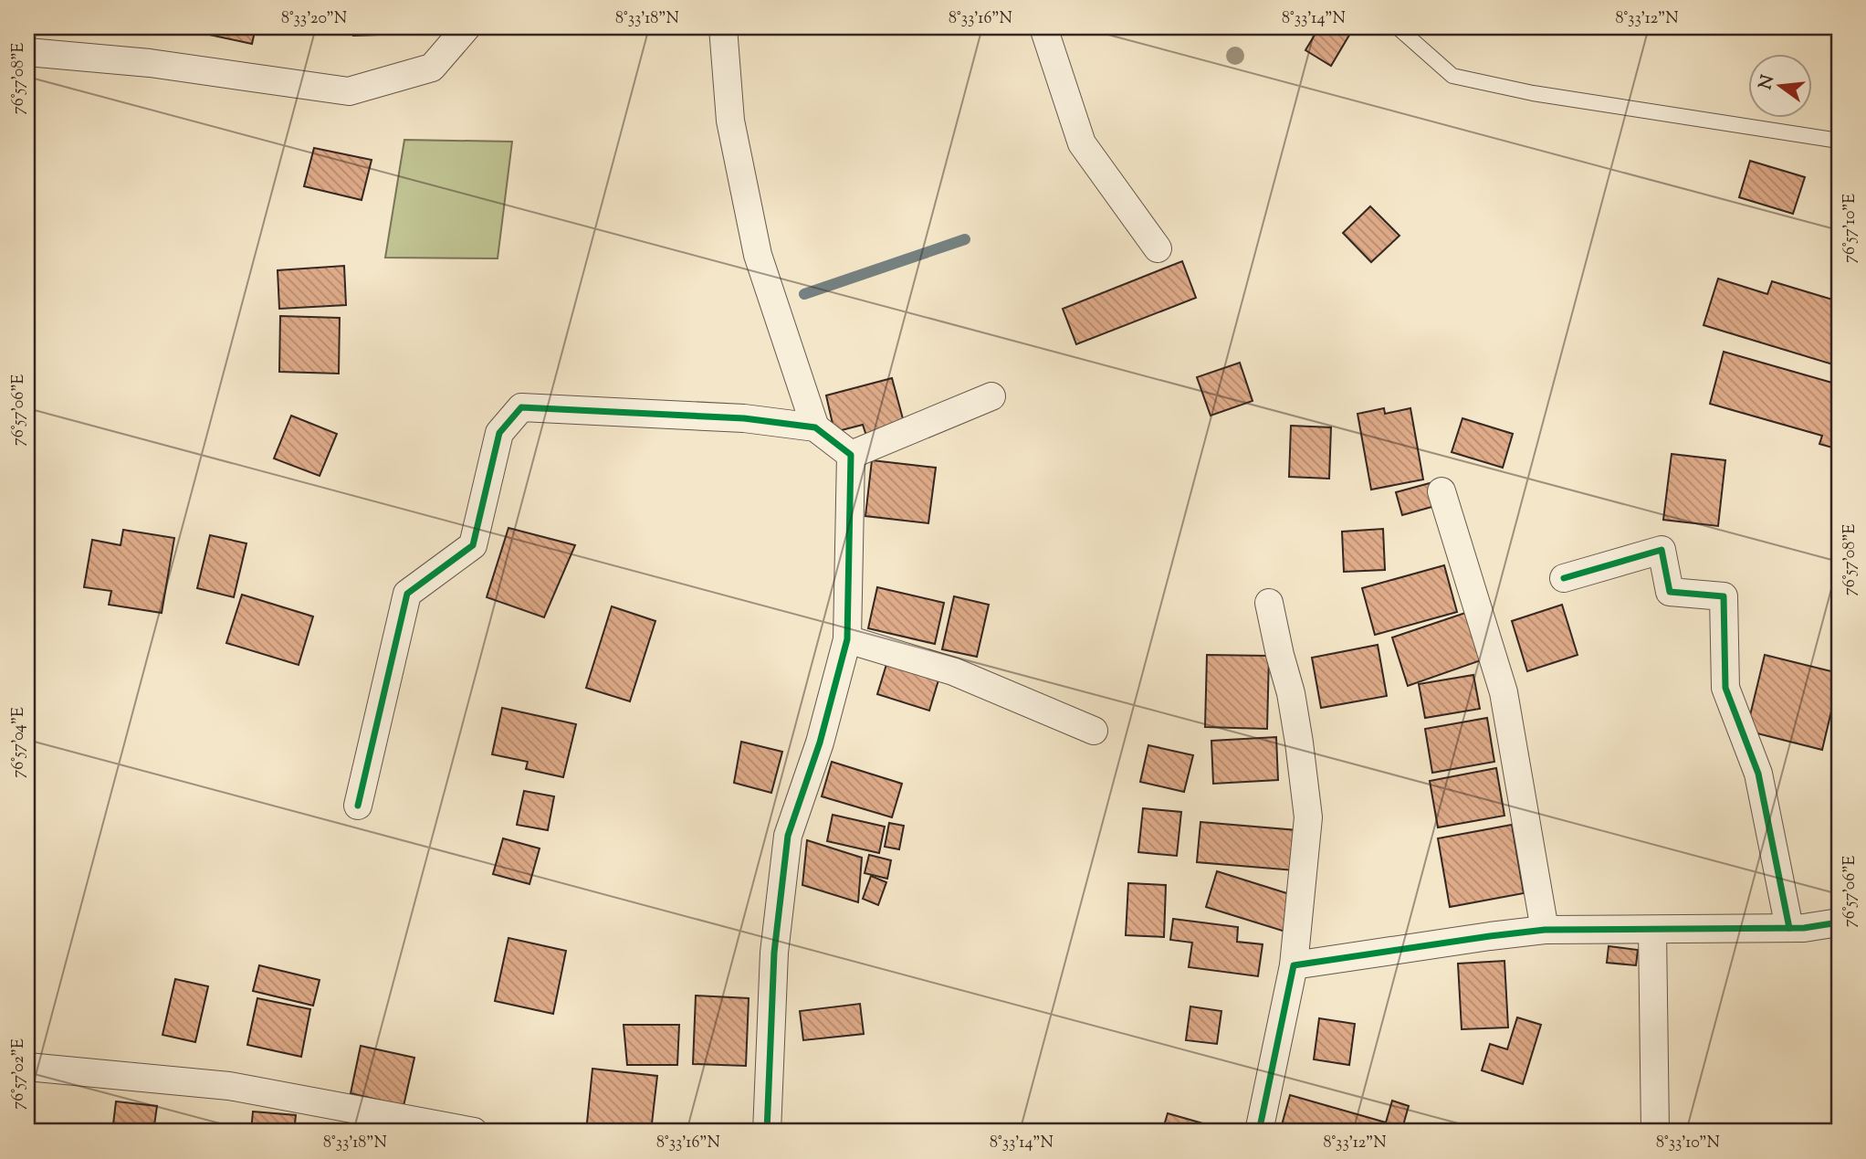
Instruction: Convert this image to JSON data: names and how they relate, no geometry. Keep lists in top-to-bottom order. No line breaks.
{"north":"left","coordinates":["8°33'20\"N","8°33'18\"N","8°33'16\"N","8°33'14\"N","8°33'12\"N","76°57'08\"E","76°57'10\"E","76°57'06\"E","76°57'04\"E","76°57'02\"E","8°33'10\"N"]}
